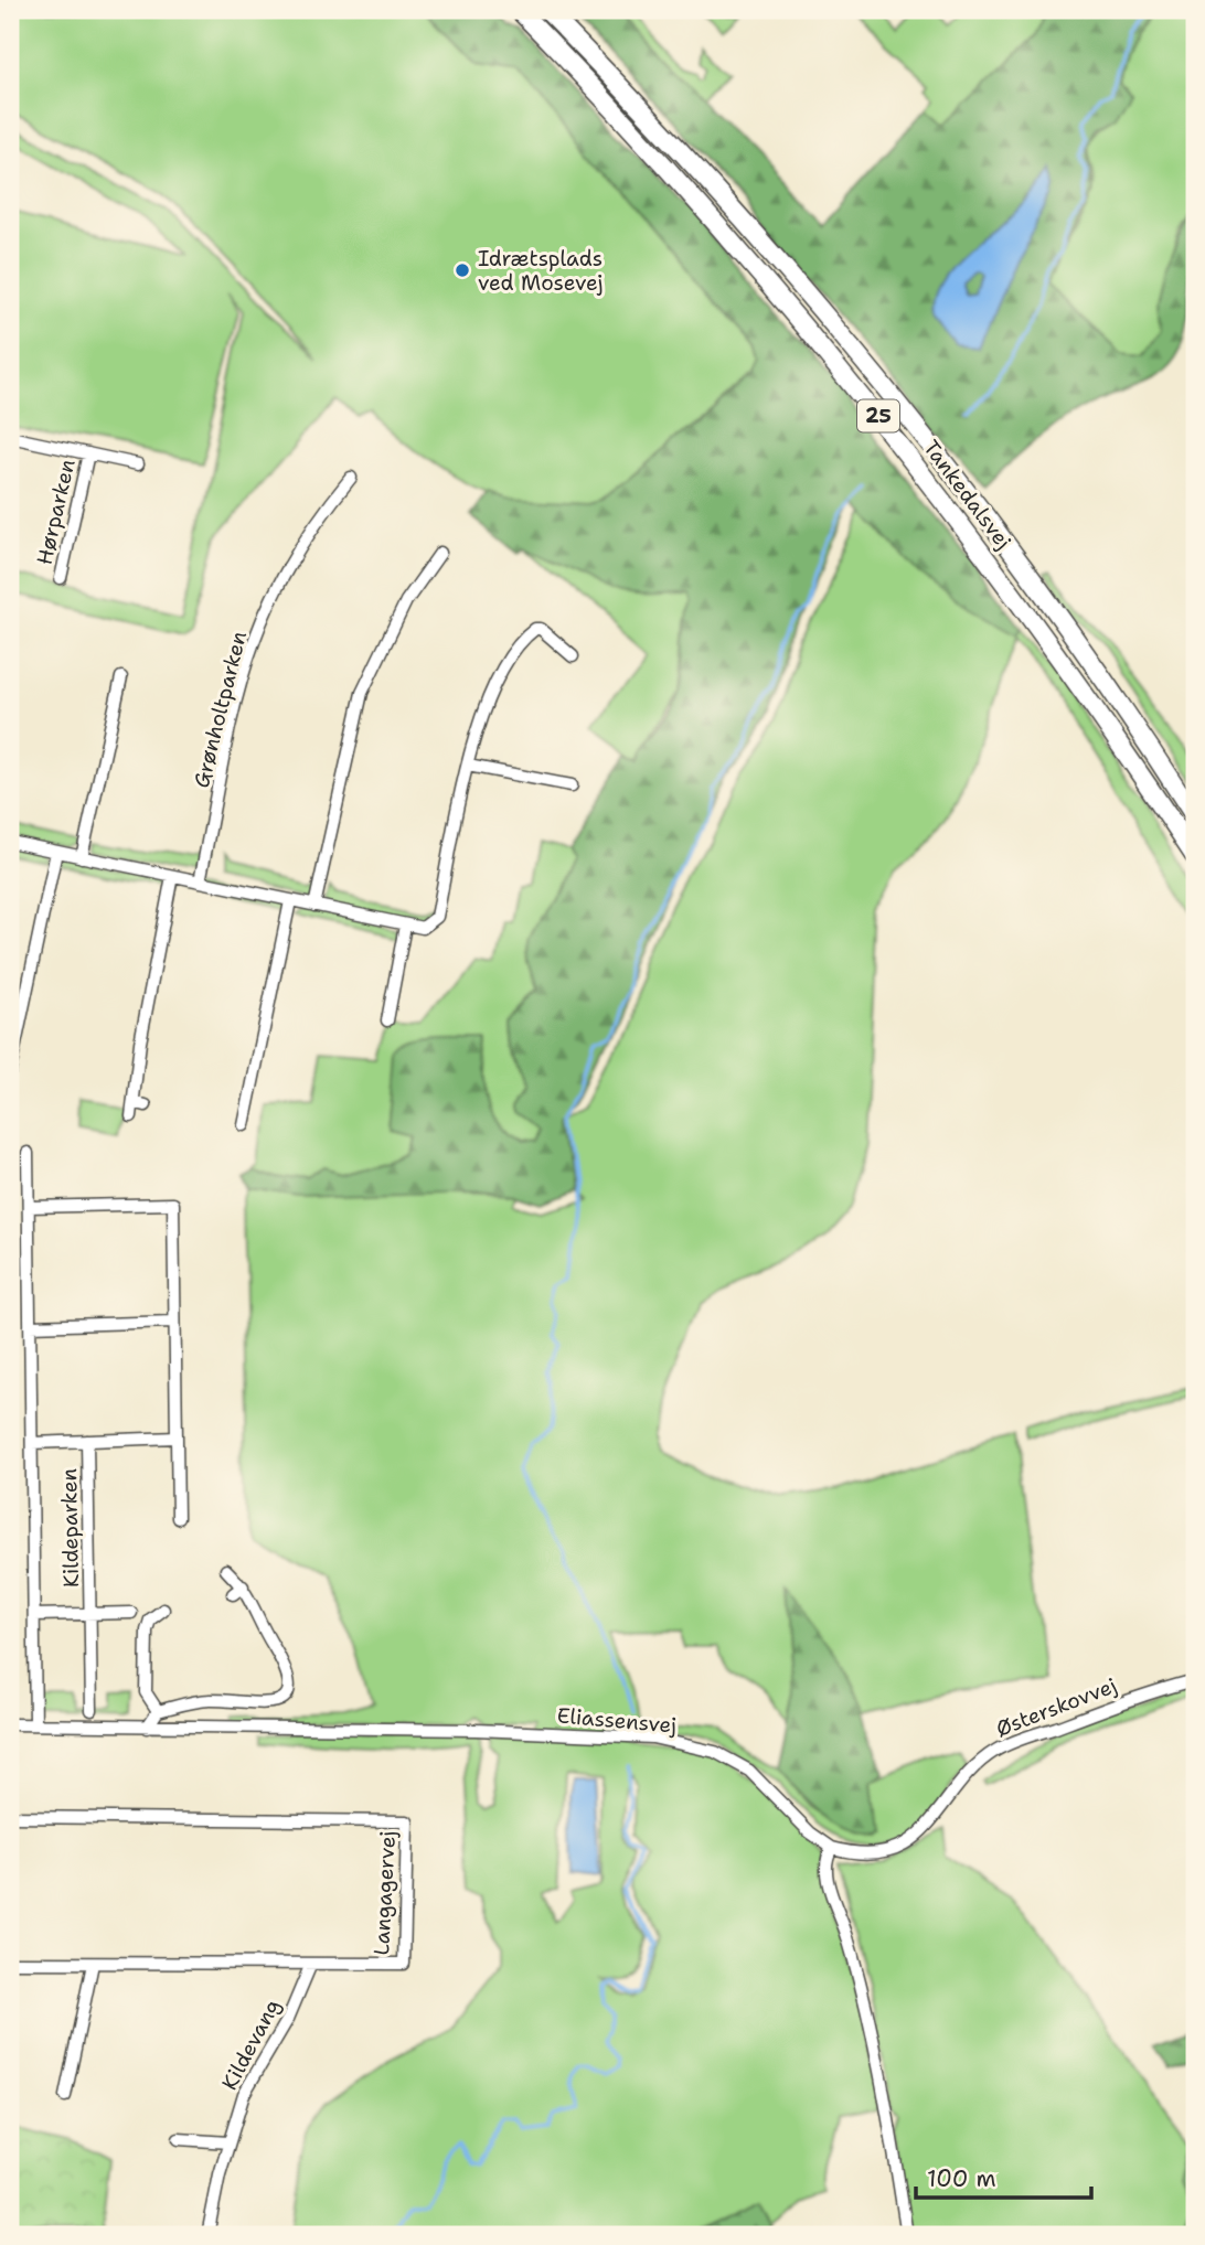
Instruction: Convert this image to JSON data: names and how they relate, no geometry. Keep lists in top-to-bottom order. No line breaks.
{"streets":{"highway":["25","Tankedalsvej"],"street":["Hørparken","Grønholtparken","Kildeparken","Østerskovvej","Eliassensvej","Langagervej","Kildevang"]},"crossings":[["Kildeparken","Eliassensvej"],["Østerskovvej","Eliassensvej"],["Langagervej","Kildevang"]],"places":["Idrætsplads ved Mosevej"],"scale_bar":"100 m"}
